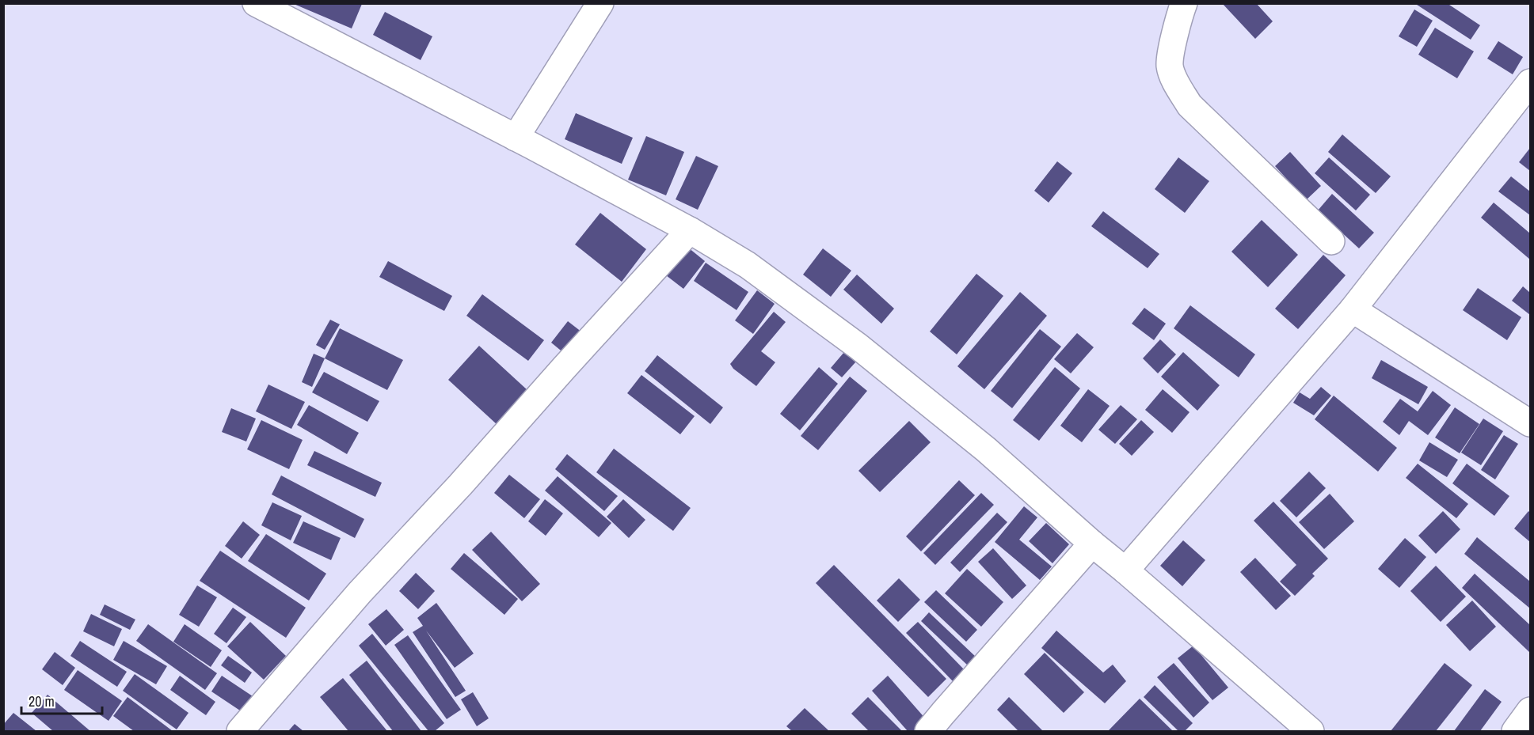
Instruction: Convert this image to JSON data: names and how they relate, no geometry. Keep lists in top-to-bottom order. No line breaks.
{"scale_bar":"20 m"}
